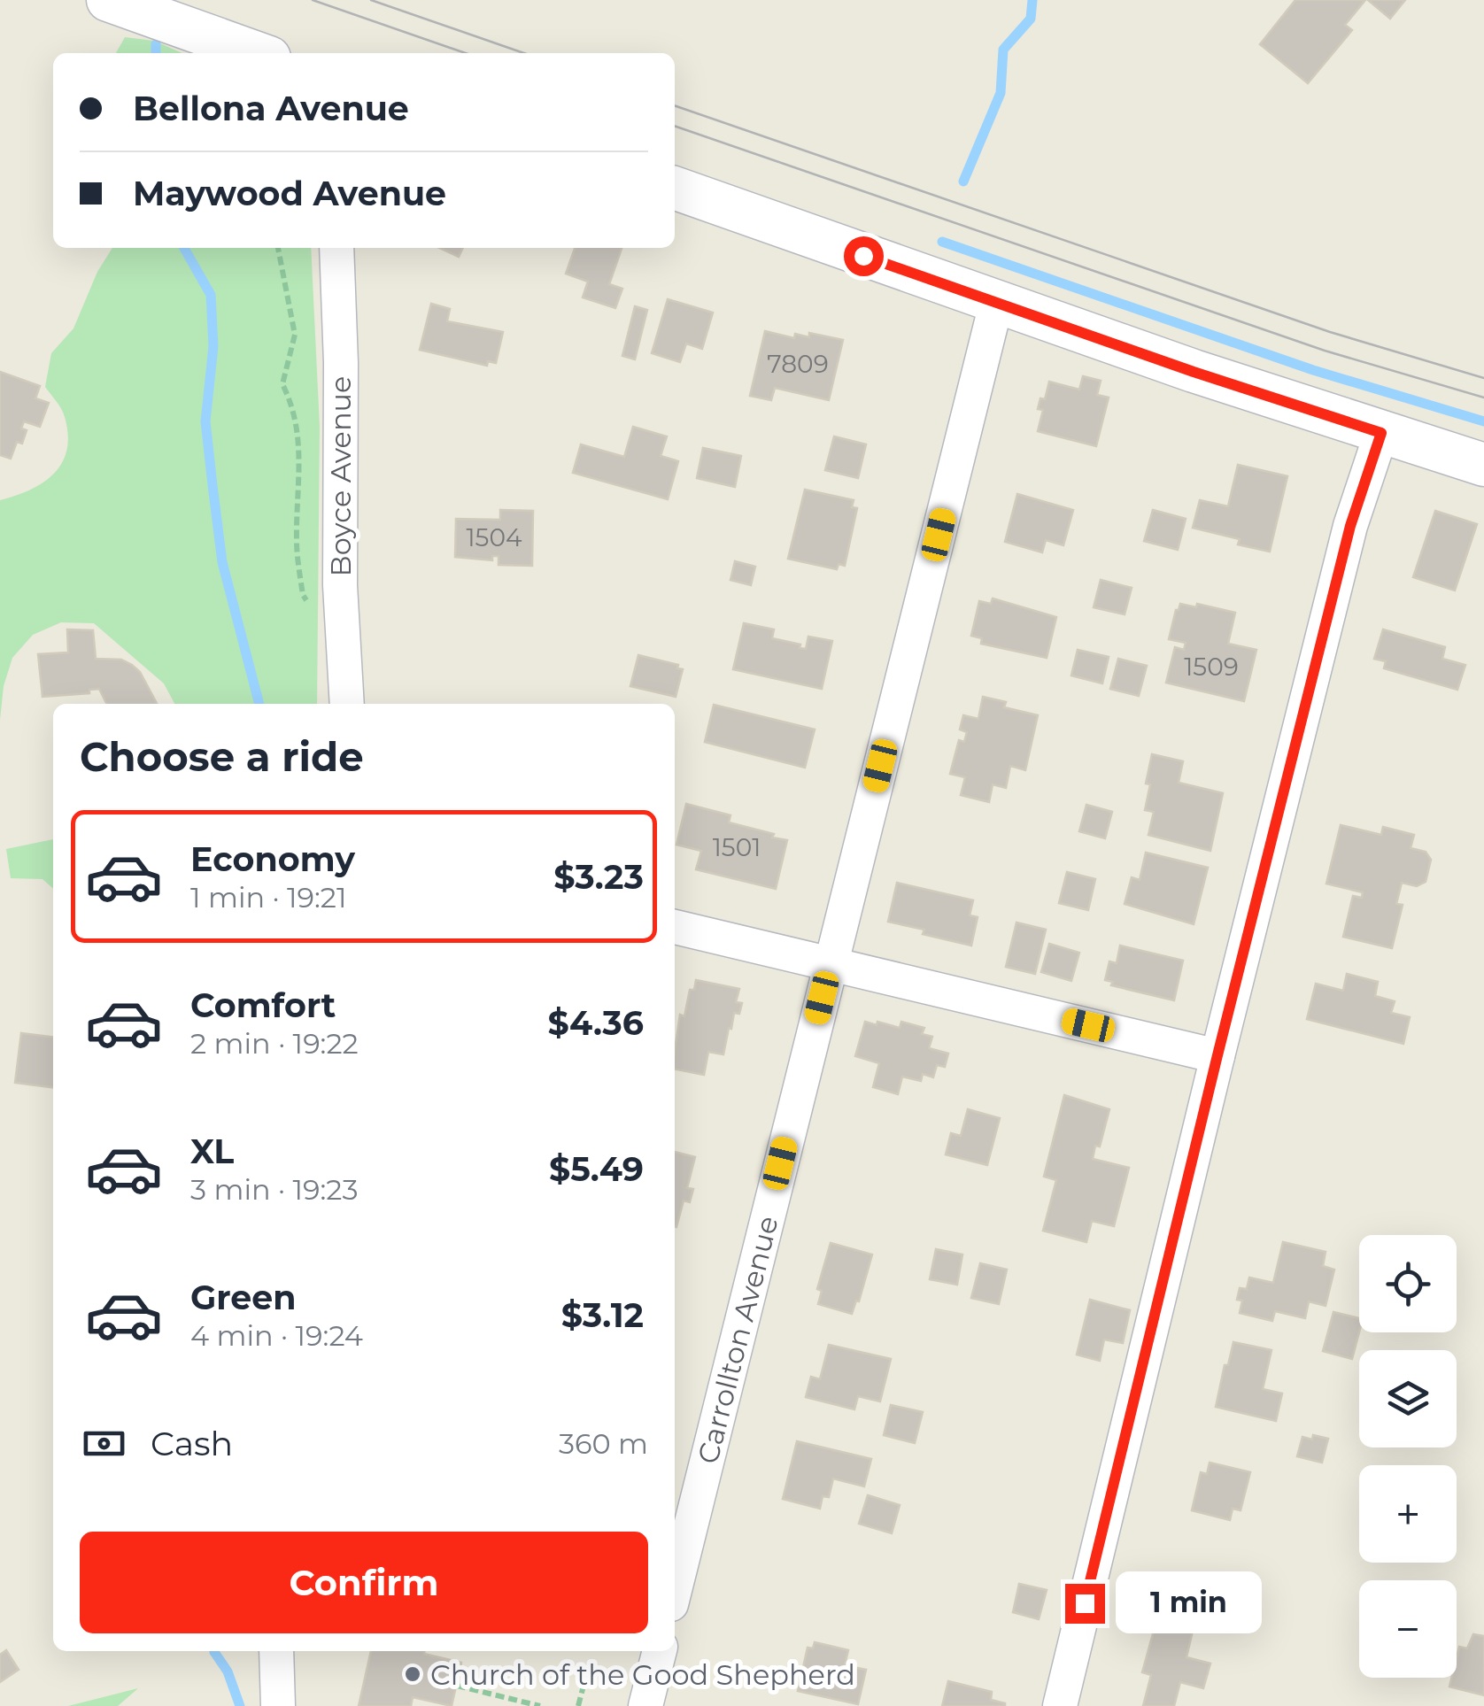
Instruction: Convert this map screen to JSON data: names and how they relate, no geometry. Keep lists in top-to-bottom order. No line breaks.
{"streets":{"street":["Boyce Avenue","Carrollton Avenue"]},"places":["Church of the Good Shepherd"],"house_numbers":["7809","1504","1509","1501"],"page":{"banner":["Bellona Avenue","Maywood Avenue"],"heading":"Choose a ride","list":[{"name":"Economy","note":"1 min · 19:21","value":"$3.23"},{"name":"Comfort","note":"2 min · 19:22","value":"$4.36"},{"name":"XL","note":"3 min · 19:23","value":"$5.49"},{"name":"Green","note":"4 min · 19:24","value":"$3.12"}],"map_buttons":["+","−"],"pay":["Cash","360 m"],"buttons":"Confirm","bubble":"1 min"}}
